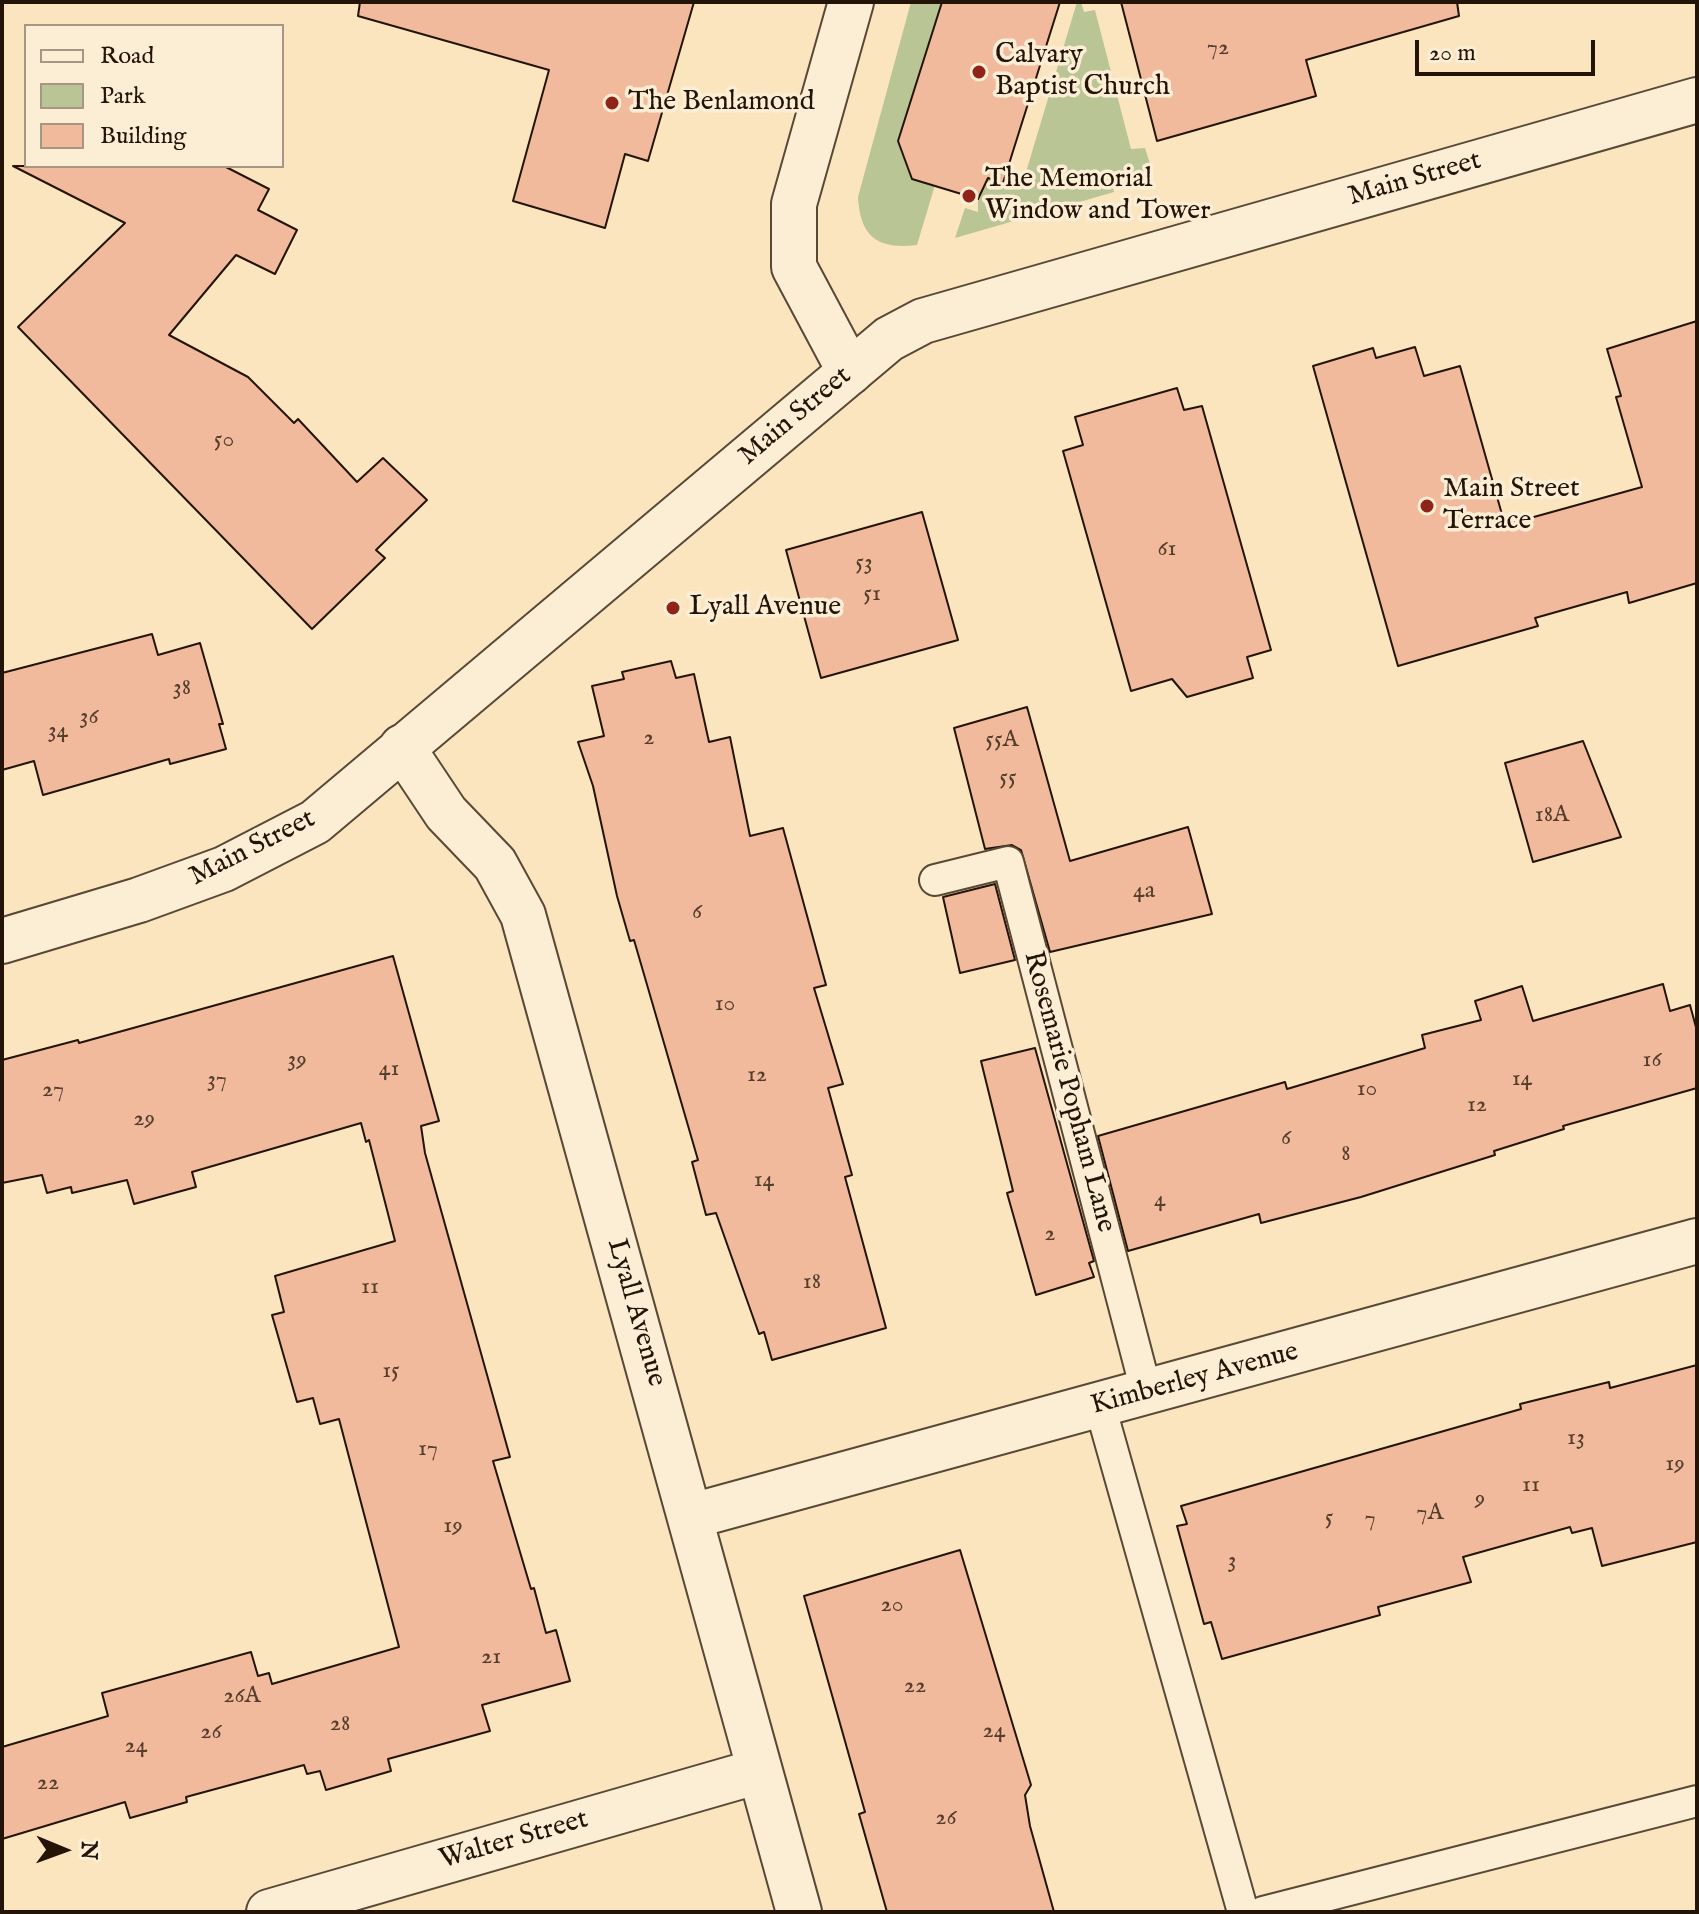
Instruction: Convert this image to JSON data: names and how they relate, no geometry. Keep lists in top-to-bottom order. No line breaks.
{"streets":{"street":["Main Street","Lyall Avenue","Kimberley Avenue","Walter Street"],"lane":["Rosemarie Popham Lane"]},"crossings":[["Main Street","Lyall Avenue"],["Rosemarie Popham Lane","Kimberley Avenue"],["Lyall Avenue","Kimberley Avenue"],["Lyall Avenue","Walter Street"]],"places":["Calvary Baptist Church","The Benlamond","The Memorial Window and Tower","Main Street Terrace","Lyall Avenue"],"house_numbers":["72","50","61","53","51","38","36","34","2","55A","55","18A","4a","6","10","39","16","41","12","14","37","10","27","12","29","6","8","14","4","2","18","11","15","13","17","19","11","9","7A","5","7","19","3","20","21","22","26A","28","24","26","24","22","26"],"legend":["Road","Park","Building"],"scale_bar":"20 m","north":"right"}
